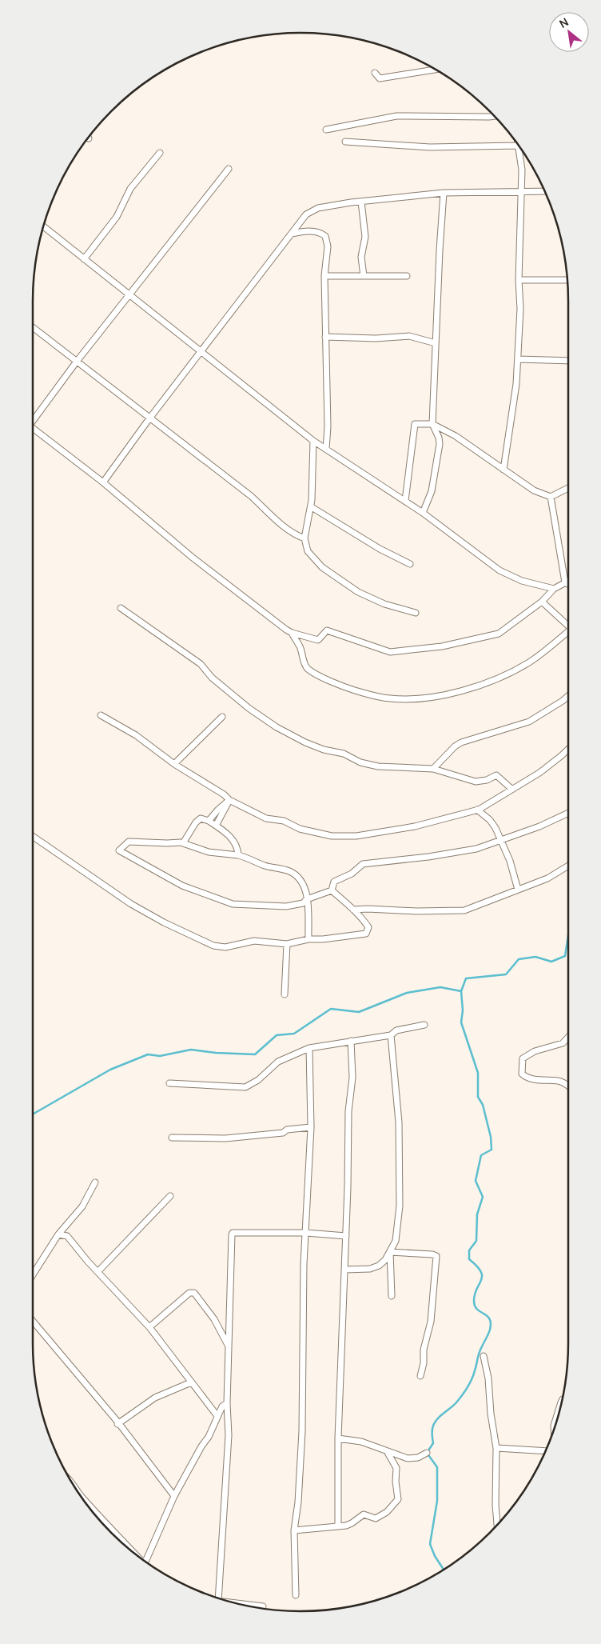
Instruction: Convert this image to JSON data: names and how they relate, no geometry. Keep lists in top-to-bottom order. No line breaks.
{"north":"top left"}
